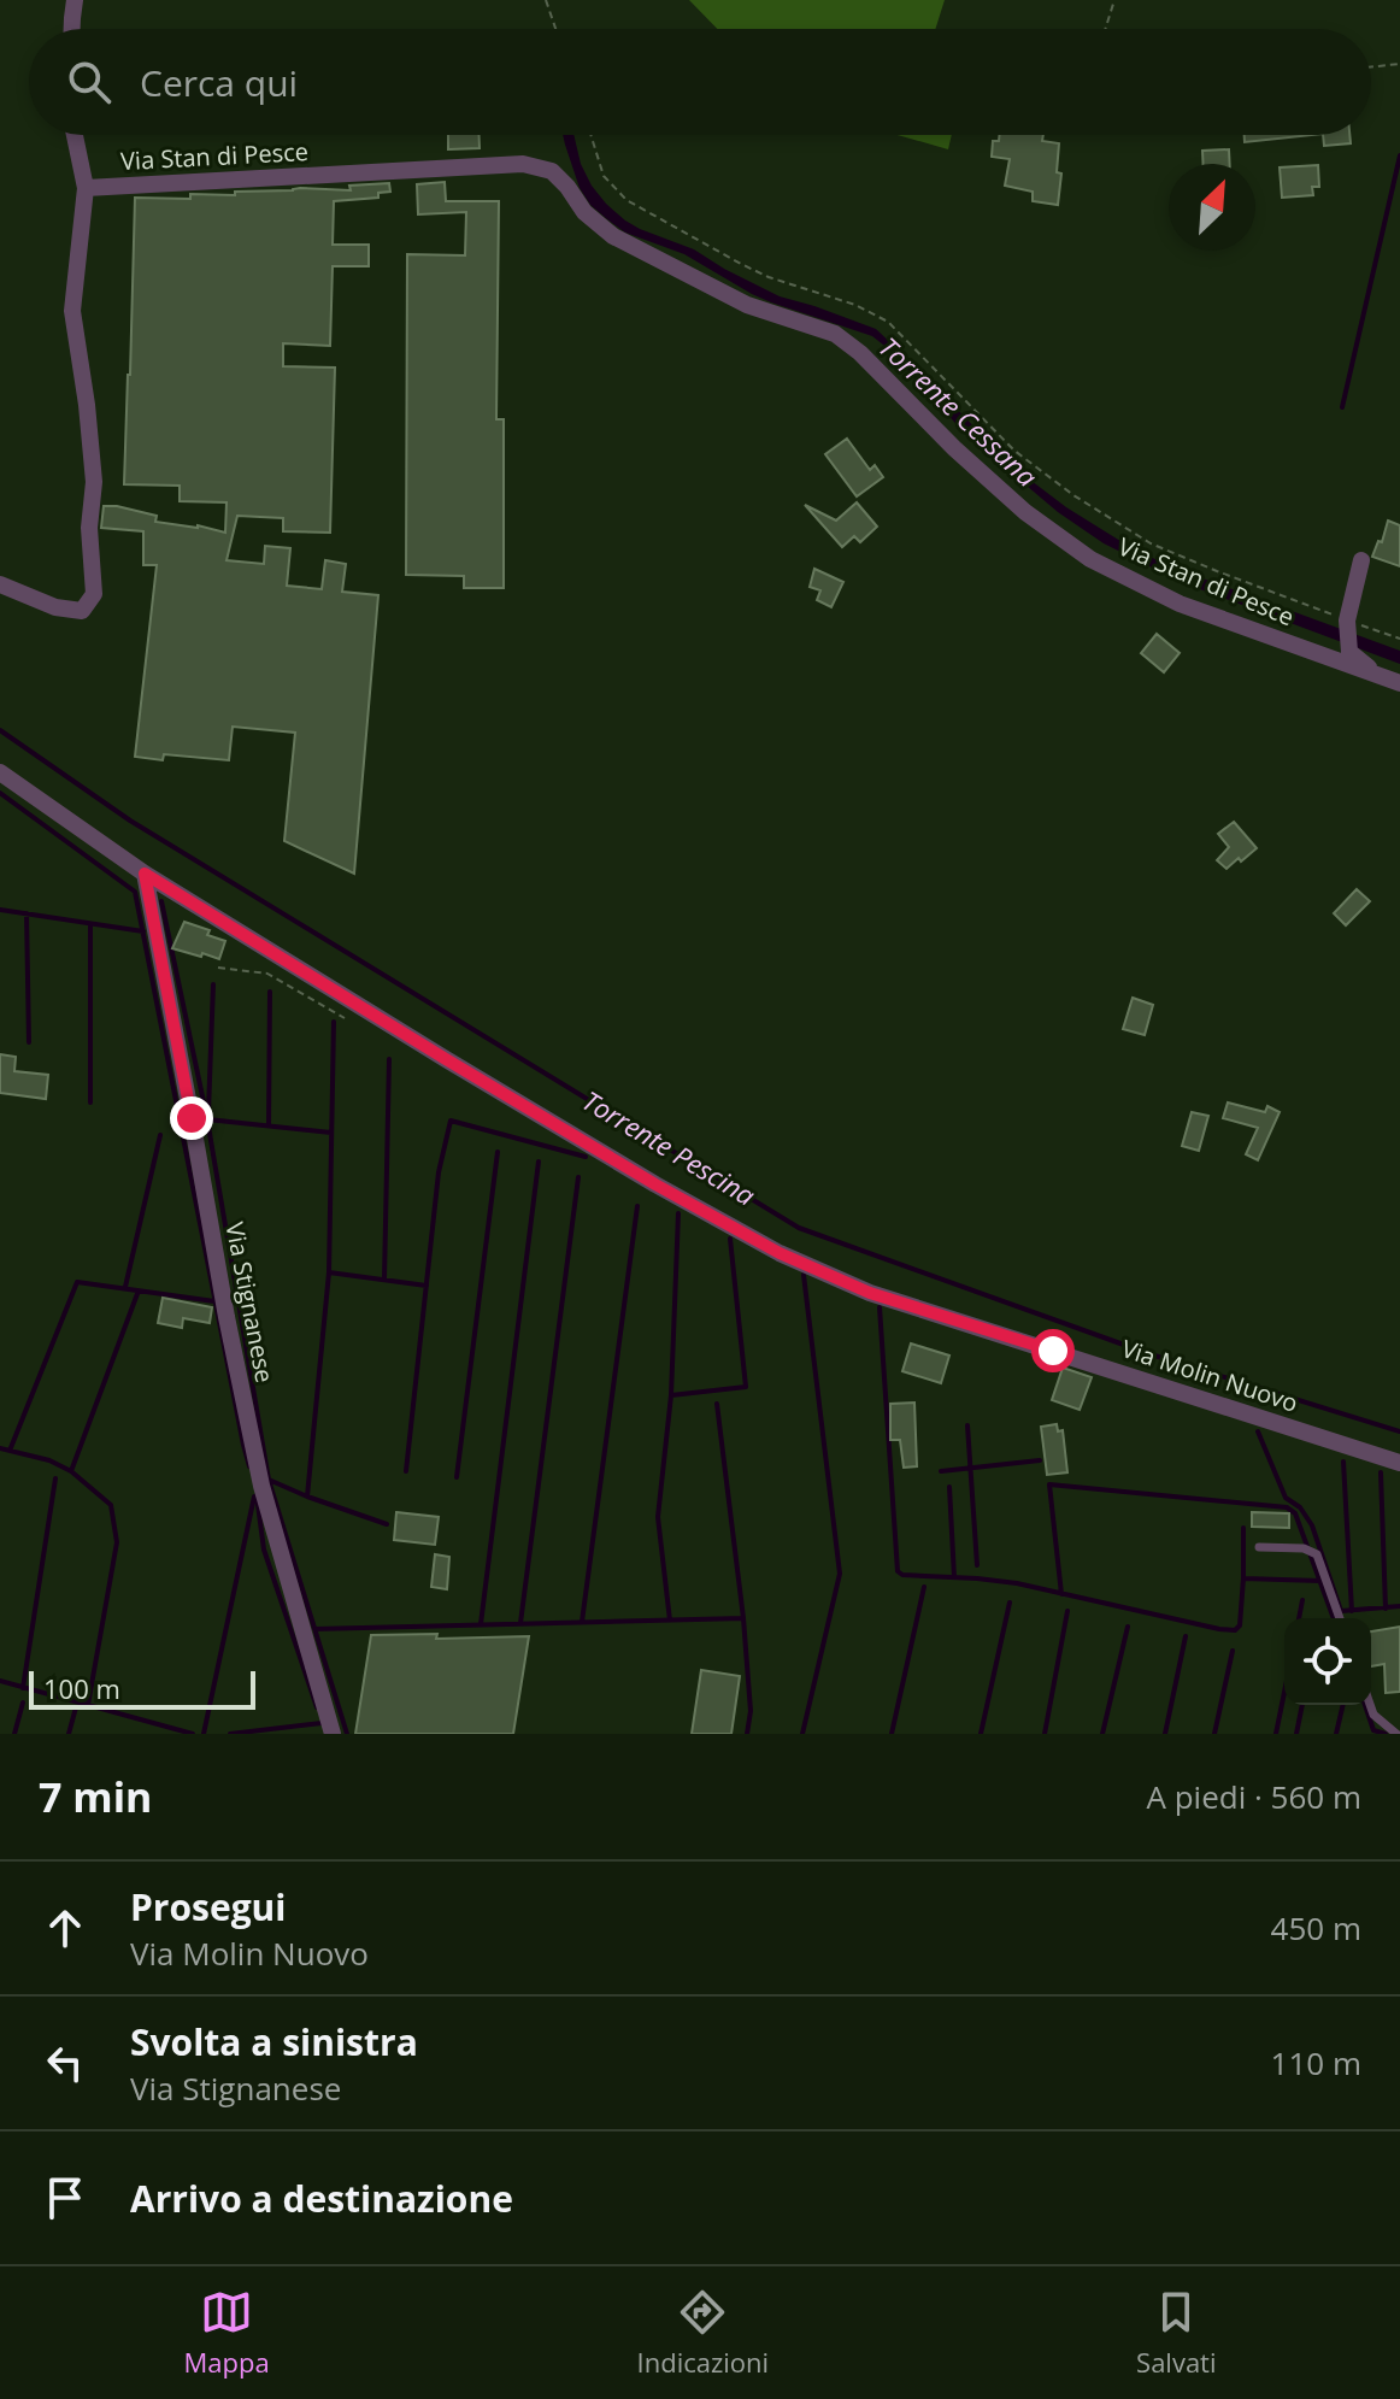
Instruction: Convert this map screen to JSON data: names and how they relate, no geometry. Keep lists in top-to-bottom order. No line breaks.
{"streets":{"street":["Via Stan di Pesce","Via Stignanese","Via Molin Nuovo"]},"crossings":[["Via Stignanese","Via Molin Nuovo"]],"water":["Torrente Cessana","Torrente Pescina"],"scale_bar":"100 m","north":"top right","page":{"search":"Cerca qui","scale":"100 m","heading":["7 min","A piedi · 560 m"],"list":[["Prosegui","Via Molin Nuovo","450 m"],["Svolta a sinistra","Via Stignanese","110 m"],"Arrivo a destinazione"],"nav":["Mappa","Indicazioni","Salvati"]}}
